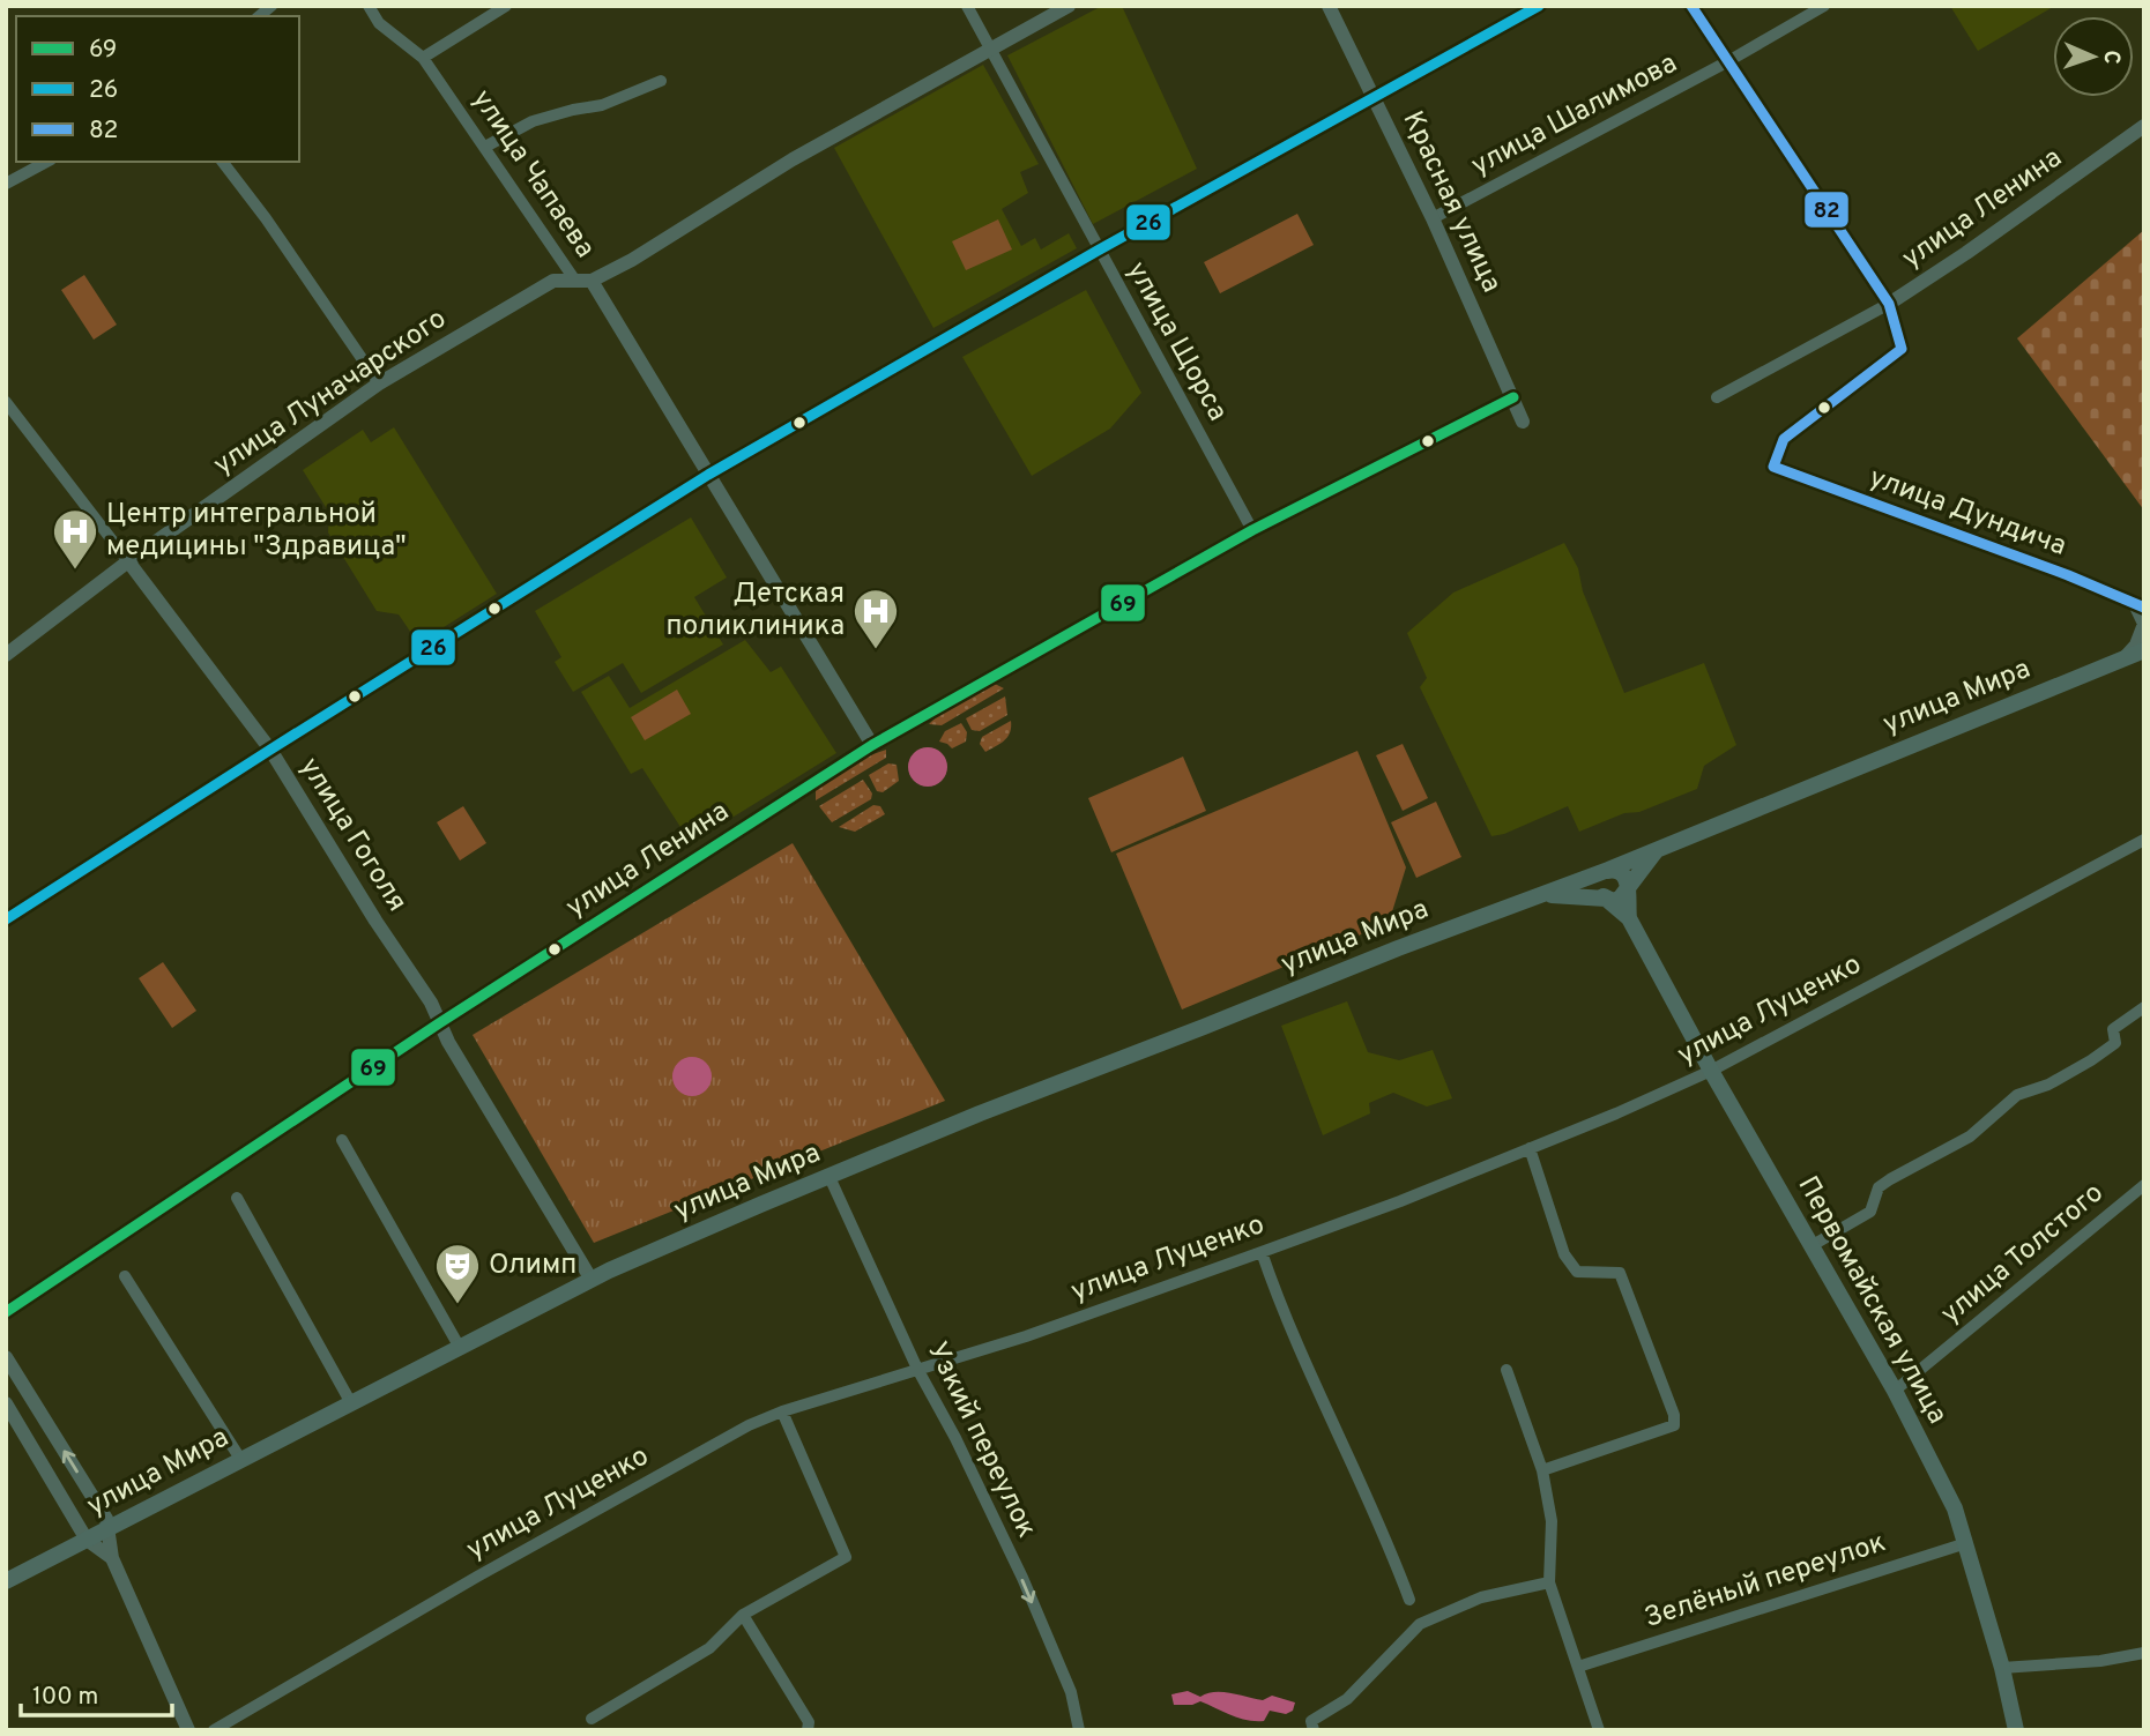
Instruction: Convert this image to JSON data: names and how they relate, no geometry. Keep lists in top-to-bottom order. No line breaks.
{"streets":{"main road":["улица Мира","Первомайская улица"],"street":["улица Шалимова","улица Чапаева","Красная улица","улица Ленина","улица Щорса","улица Луначарского","улица Дундича","улица Гоголя","улица Луценко","улица Толстого","Узкий переулок","Зелёный переулок"]},"crossings":[["улица Шалимова","Красная улица"],["улица Чапаева","улица Ленина"],["улица Чапаева","улица Луначарского"],["Красная улица","улица Ленина"],["улица Ленина","улица Щорса"],["улица Ленина","улица Дундича"],["улица Ленина","улица Гоголя"],["улица Луначарского","улица Гоголя"],["улица Мира","улица Гоголя"],["улица Мира","Первомайская улица"],["улица Мира","Узкий переулок"],["улица Луценко","Первомайская улица"],["улица Луценко","Узкий переулок"],["улица Толстого","Первомайская улица"],["Первомайская улица","Зелёный переулок"]],"one_way":["Узкий переулок"],"places":{"hospital":["Центр интегральной медицины \"Здравица\"","Детская поликлиника"],"theatre":["Олимп"]},"lines":["transit line 26","transit line 82","transit line 69"],"legend":["69","26","82"],"scale_bar":"100 m","north":"right"}
